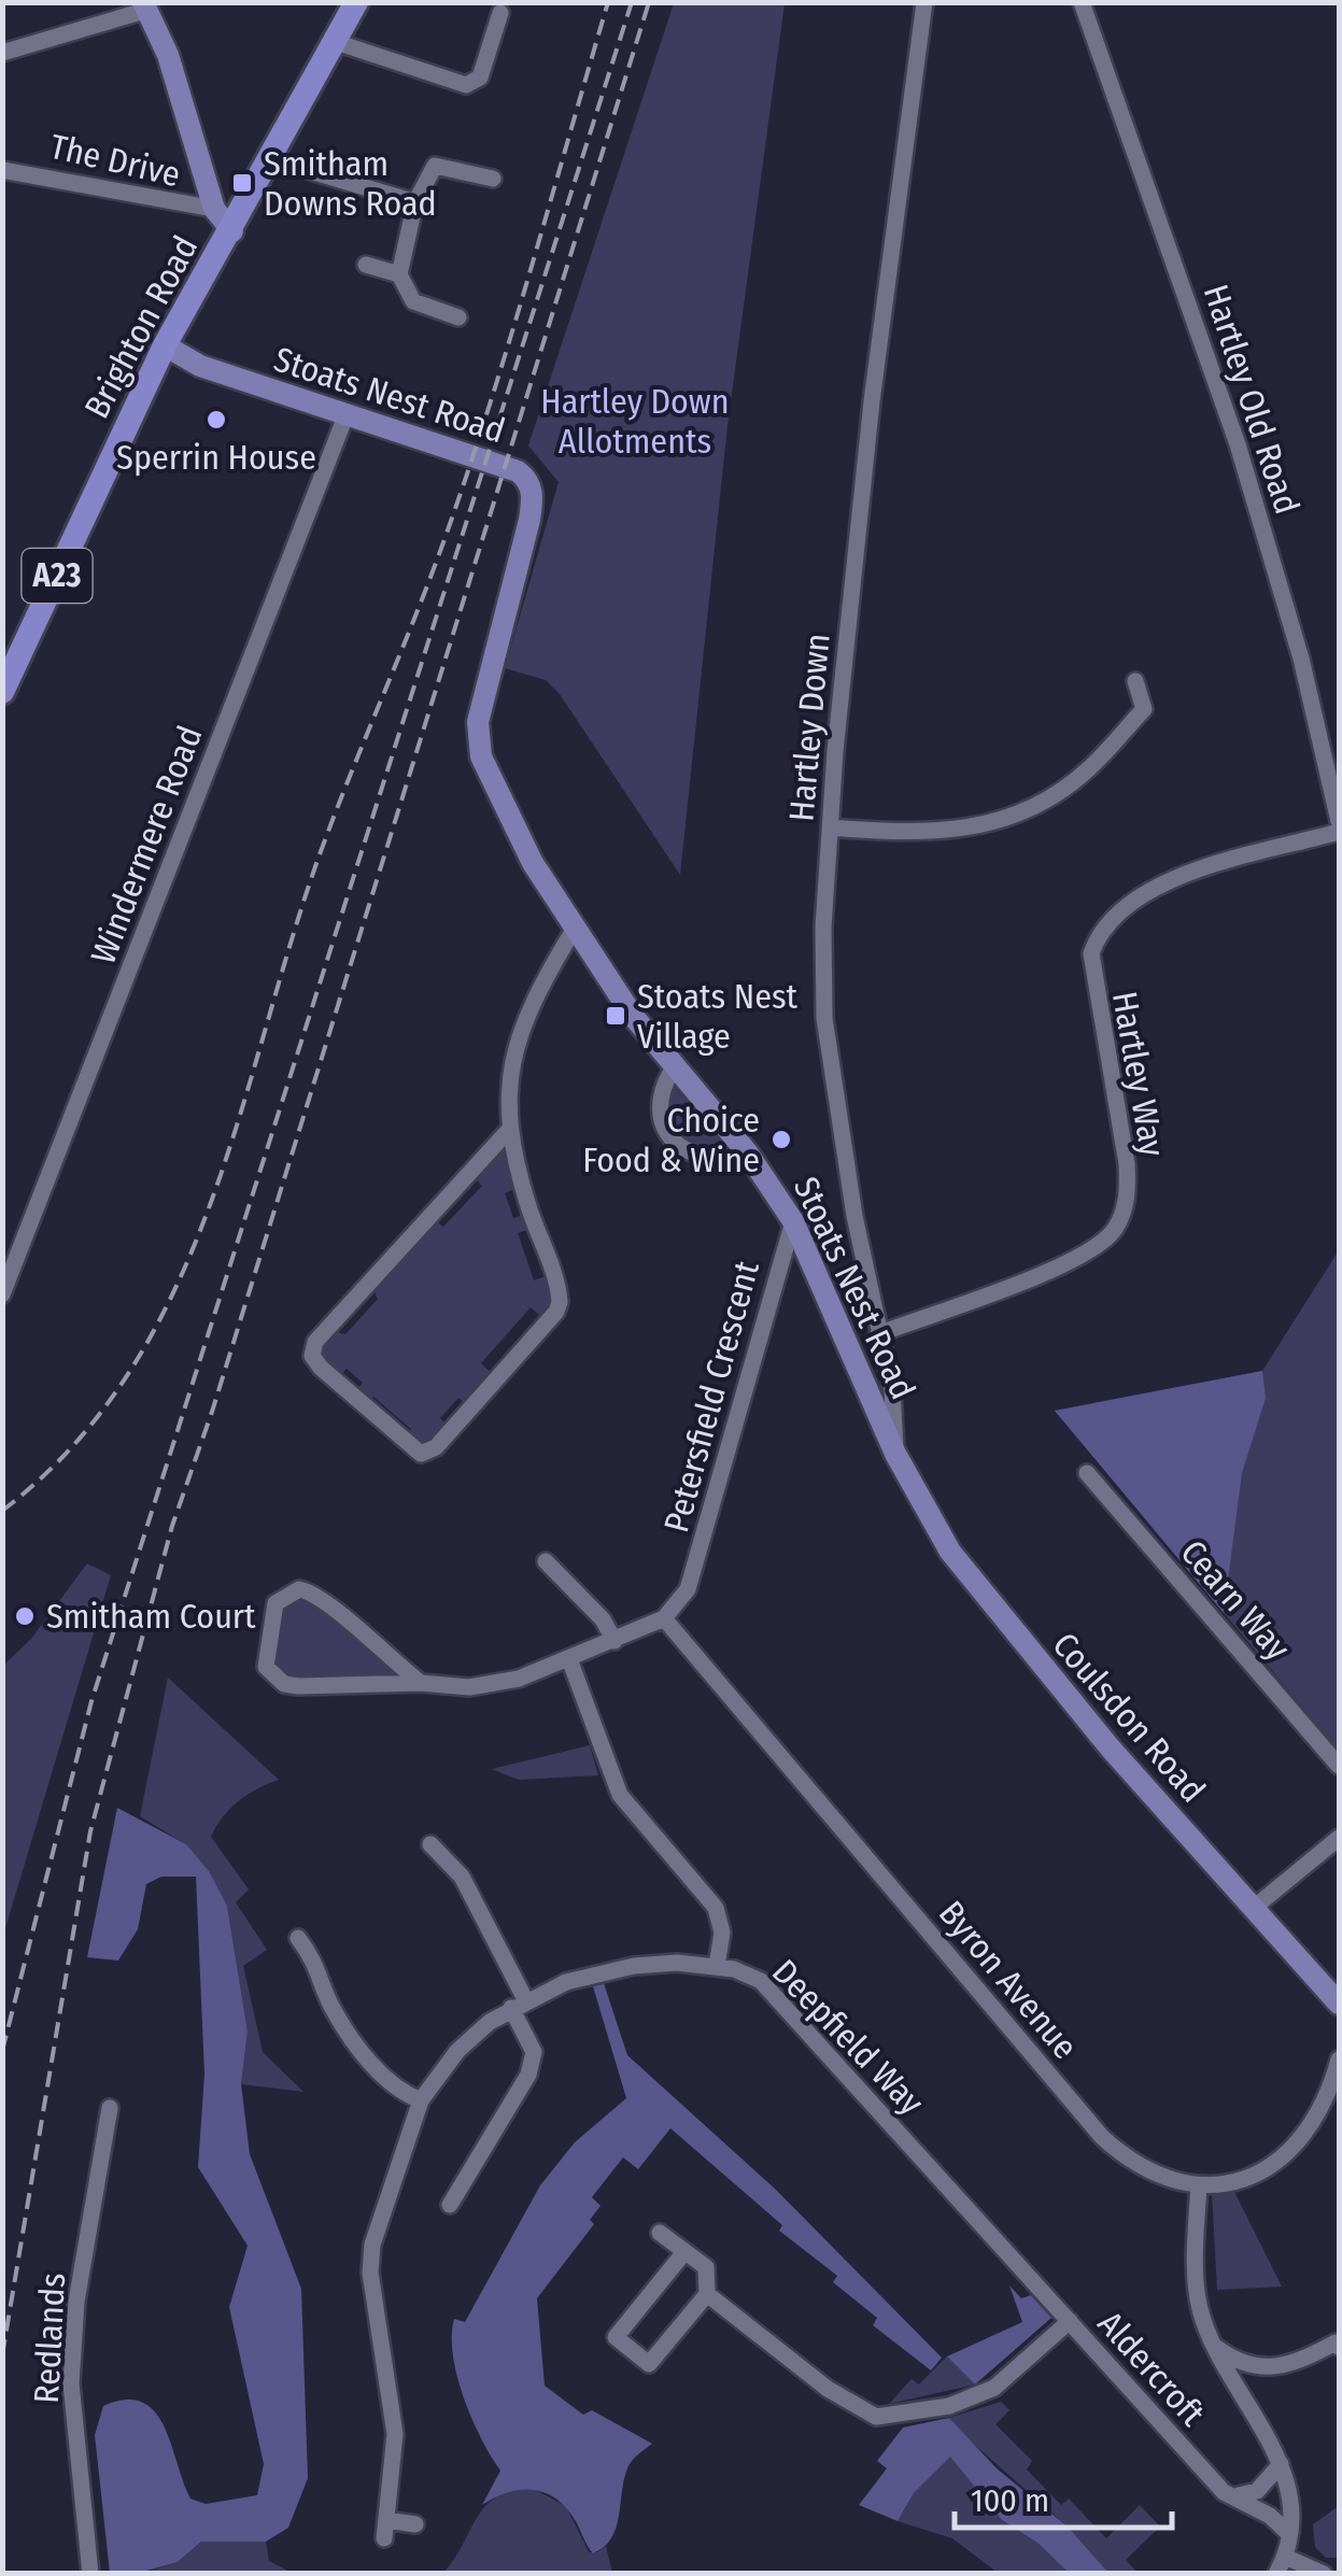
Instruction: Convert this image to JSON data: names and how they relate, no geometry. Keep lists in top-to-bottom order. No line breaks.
{"streets":{"highway":["Brighton Road","A23"],"main road":["Stoats Nest Road","Coulsdon Road"],"street":["The Drive","Hartley Old Road","Hartley Down","Windermere Road","Hartley Way","Petersfield Crescent","Cearn Way","Byron Avenue","Deepfield Way","Redlands","Aldercroft"]},"crossings":[["Brighton Road","Stoats Nest Road"],["Stoats Nest Road","Hartley Down"],["Stoats Nest Road","Windermere Road"],["Stoats Nest Road","Petersfield Crescent"],["Stoats Nest Road","Coulsdon Road"],["Hartley Down","Hartley Way"],["Hartley Down","Coulsdon Road"],["Petersfield Crescent","Byron Avenue"],["Deepfield Way","Aldercroft"]],"parks":["Hartley Down Allotments"],"places":{"transit":["Smitham Downs Road","Stoats Nest Village"],"other":["Sperrin House","Choice Food & Wine","Smitham Court"]},"scale_bar":"100 m"}
